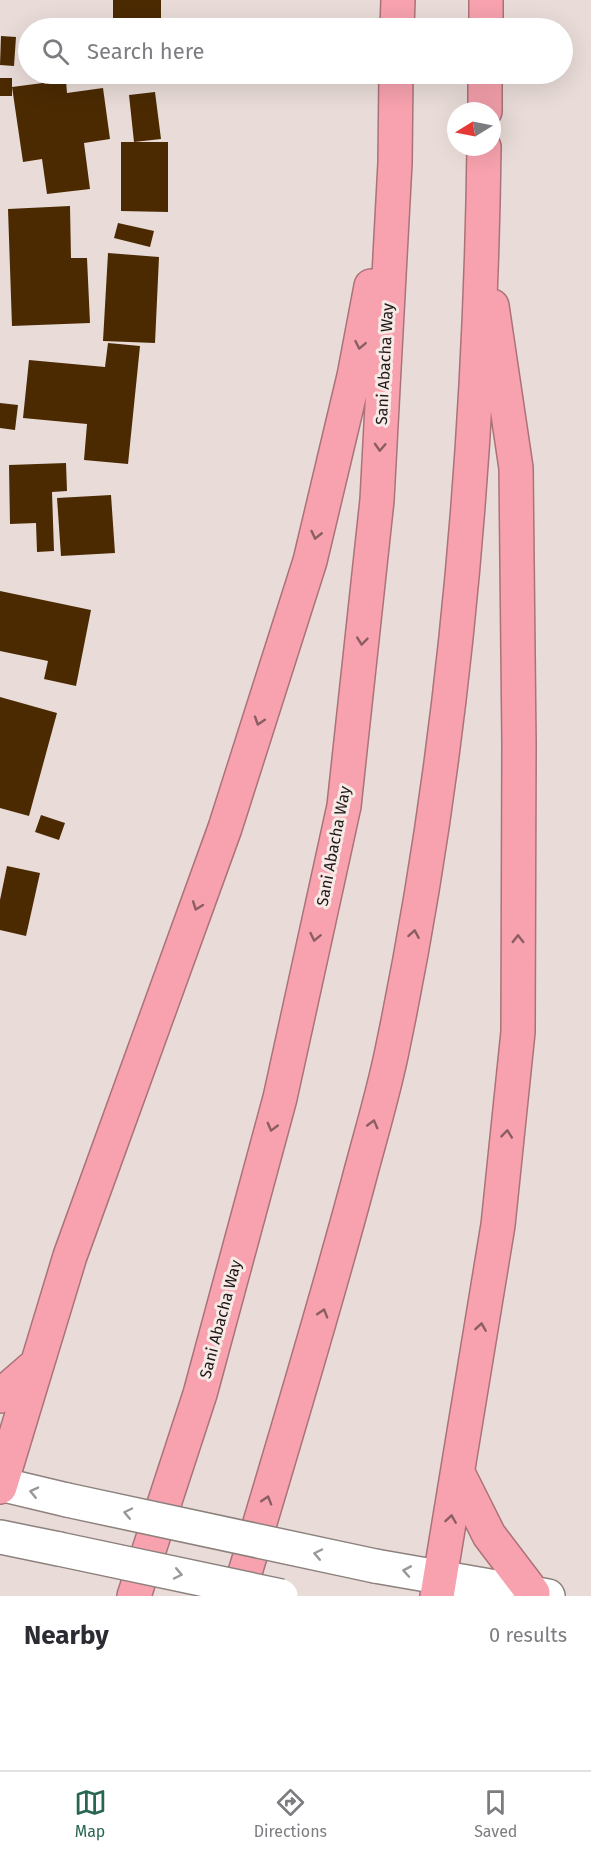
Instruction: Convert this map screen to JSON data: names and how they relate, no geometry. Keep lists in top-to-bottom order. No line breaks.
{"streets":{"highway":["Sani Abacha Way"]},"north":"left","page":{"search":"Search here","heading":["Nearby","0 results"],"nav":["Map","Directions","Saved"]}}
